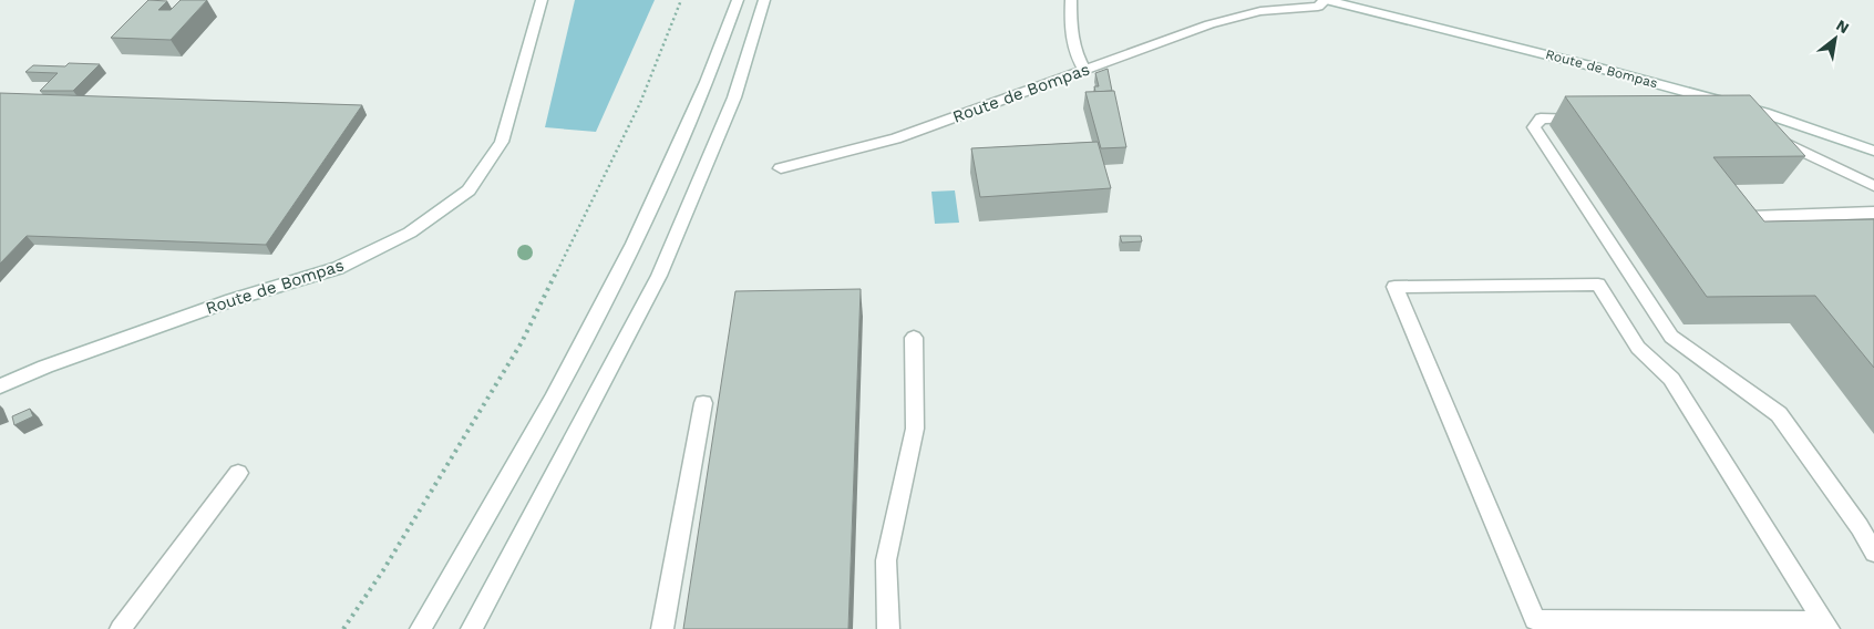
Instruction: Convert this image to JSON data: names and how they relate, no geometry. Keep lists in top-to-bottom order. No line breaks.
{"streets":{"main road":["Route de Bompas"]},"north":"top right"}
